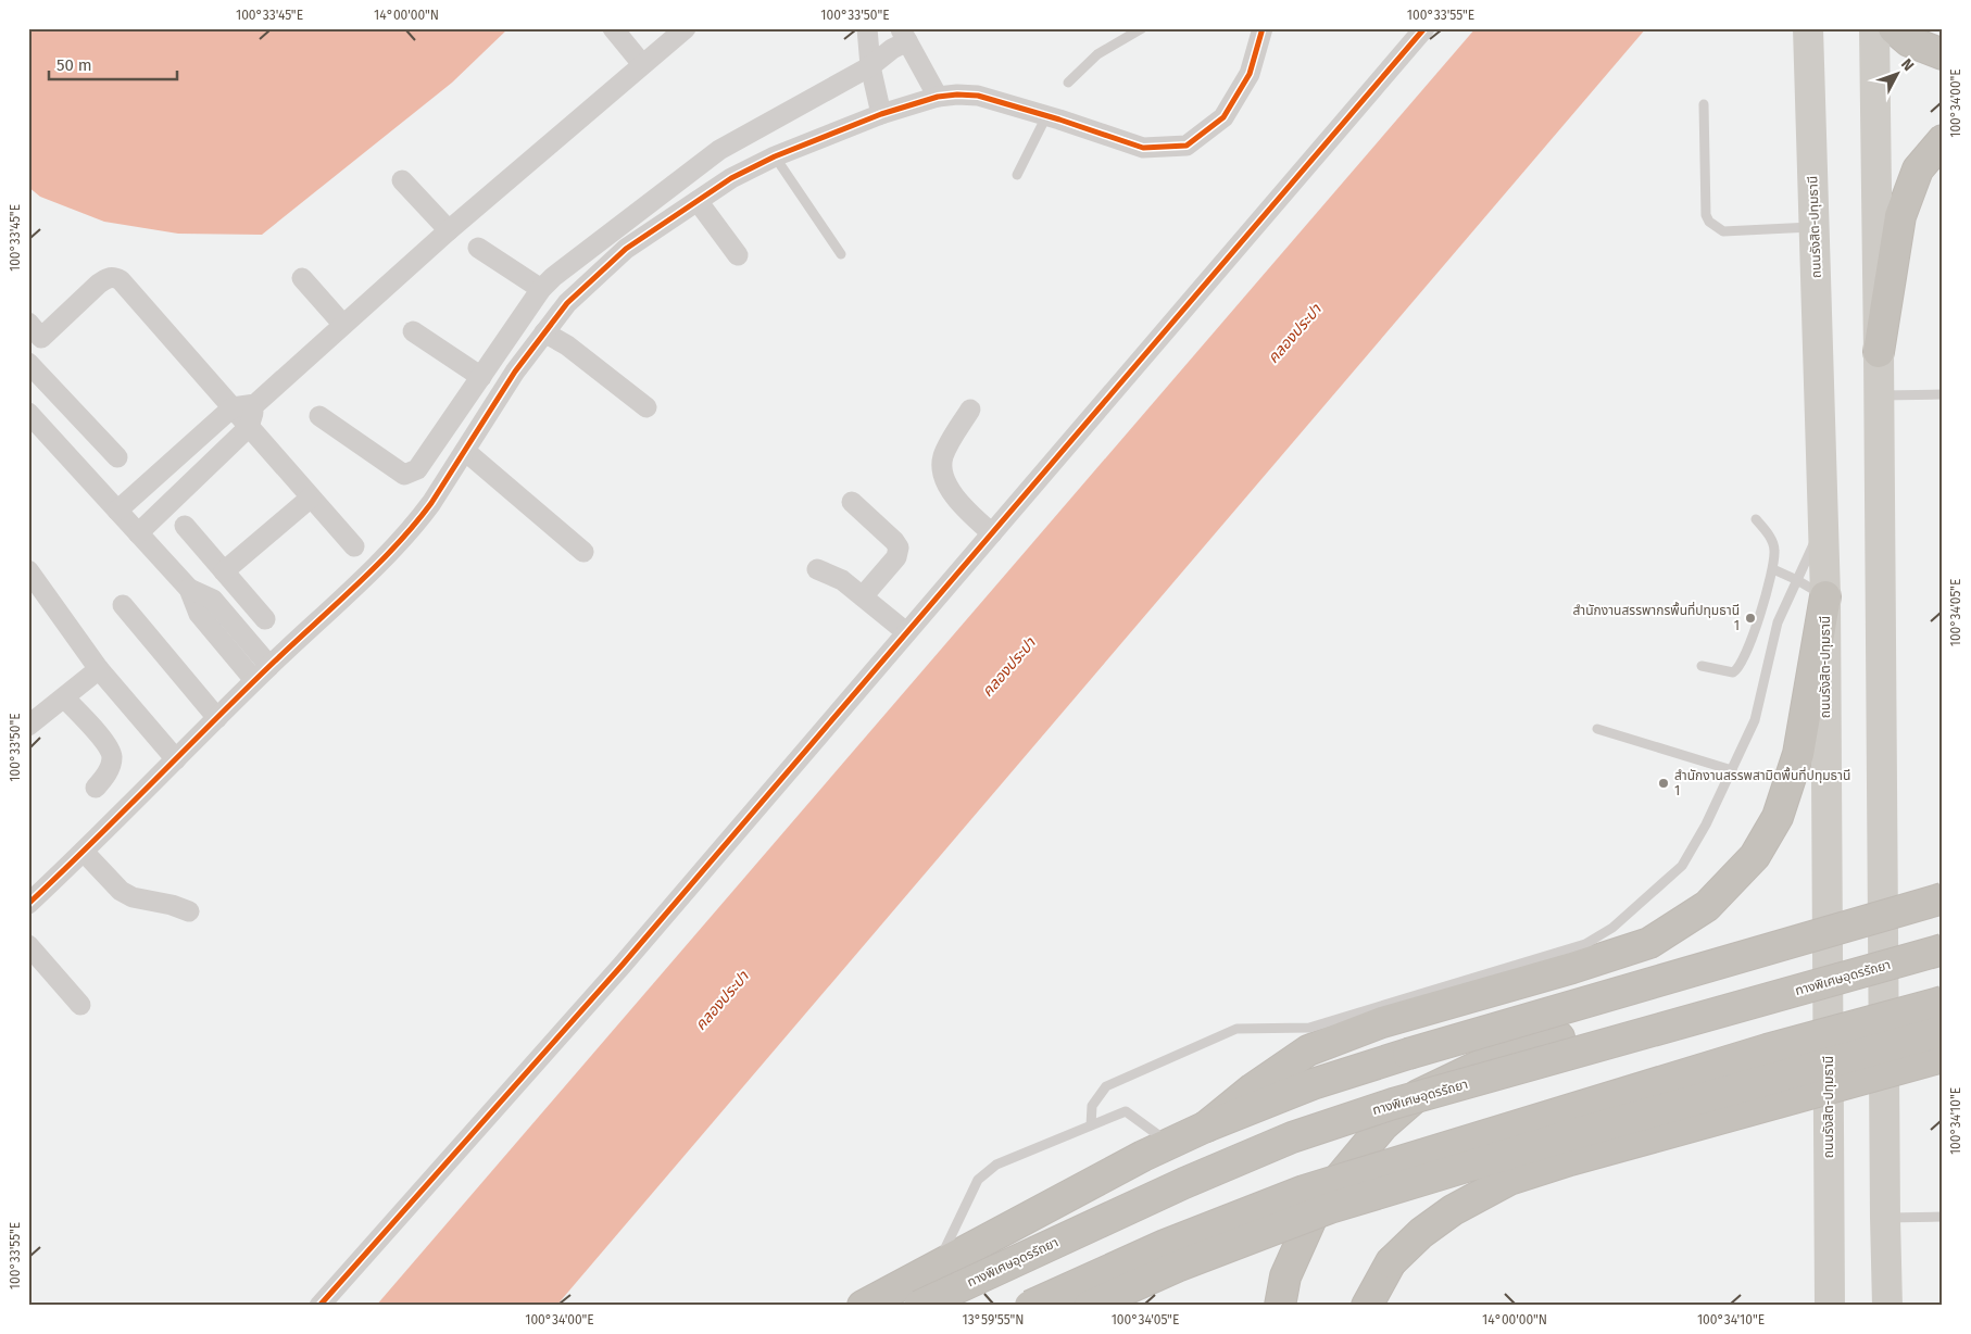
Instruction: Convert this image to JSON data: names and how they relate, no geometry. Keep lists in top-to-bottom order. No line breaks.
{"streets":{"highway":["ทางพิเศษอุดรรัถยา"],"main road":["ถนนรังสิต-ปทุมธานี"]},"water":["คลองประปา"],"places":["สำนักงานสรรพากรพื้นที่ปทุมธานี 1","สำนักงานสรรพสามิตพื้นที่ปทุมธานี 1"],"scale_bar":"50 m","north":"top right","coordinates":["100°33'45\"E","14°00'00\"N","100°33'50\"E","100°33'55\"E","100°34'00\"E","100°34'05\"E","100°34'10\"E","13°59'55\"N"]}
